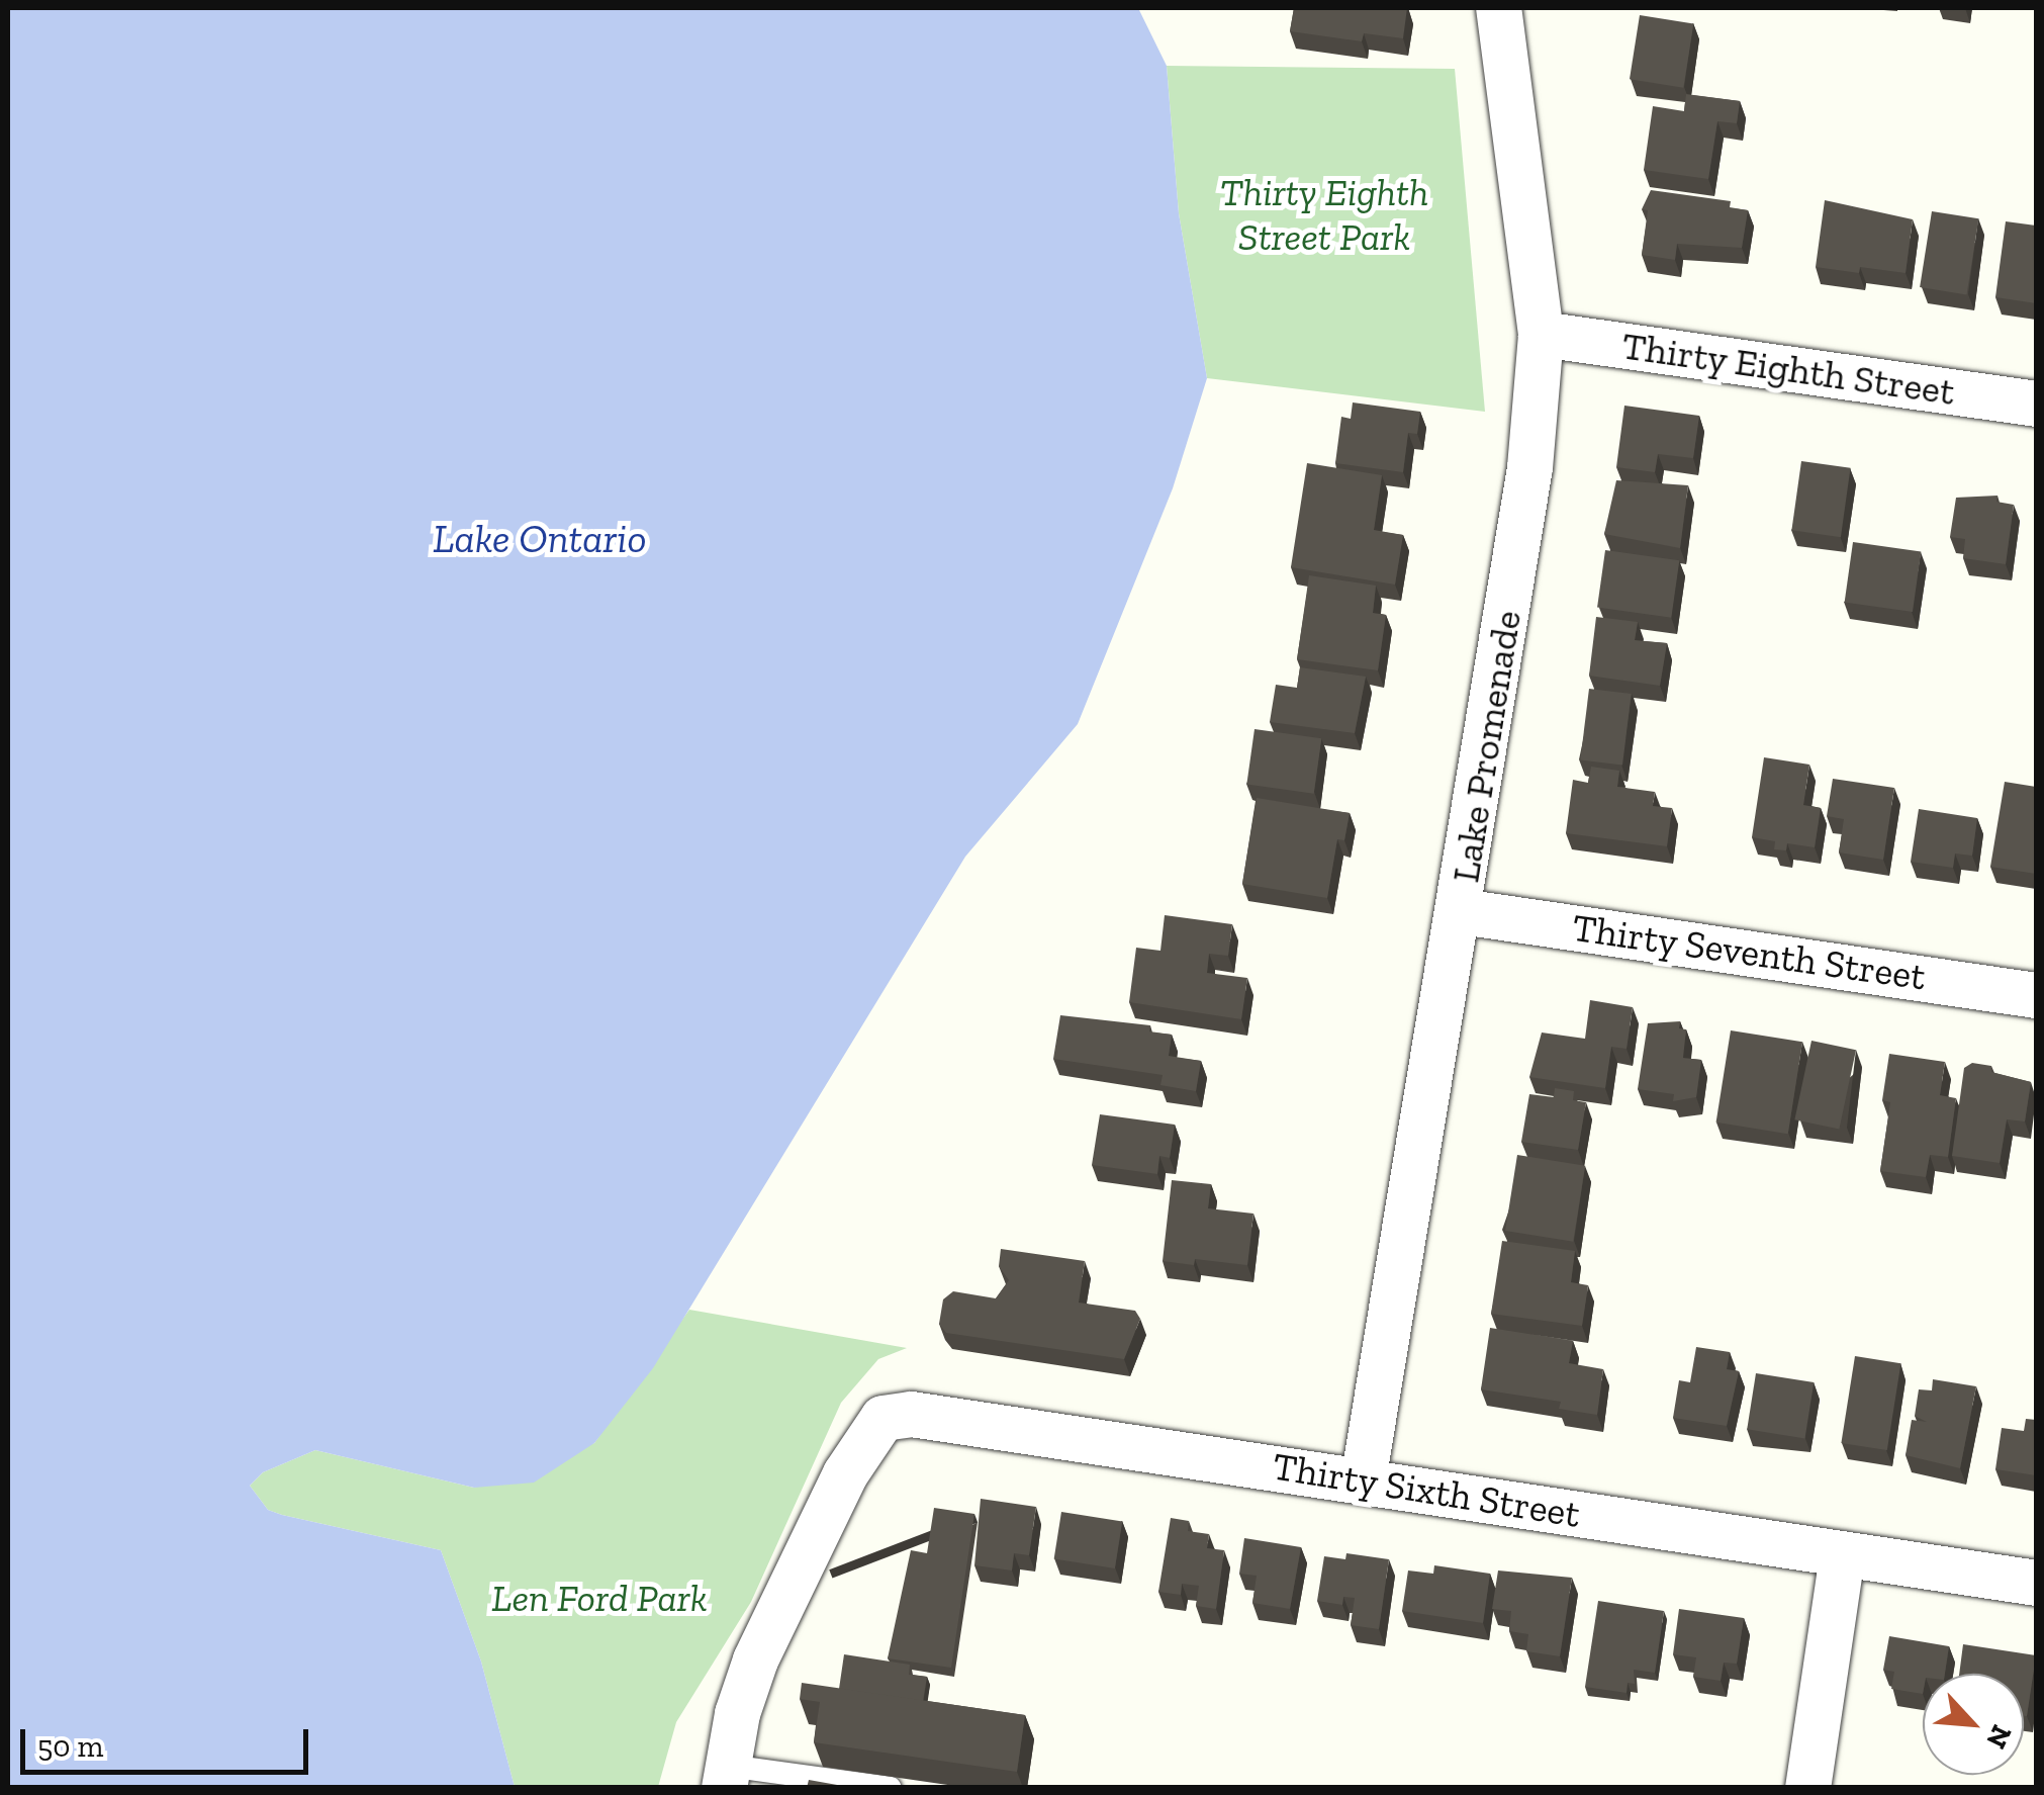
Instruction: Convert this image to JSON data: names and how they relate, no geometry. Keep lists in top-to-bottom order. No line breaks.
{"streets":{"street":["Thirty Eighth Street","Lake Promenade","Thirty Seventh Street","Thirty Sixth Street"]},"crossings":[["Thirty Eighth Street","Lake Promenade"],["Lake Promenade","Thirty Seventh Street"],["Lake Promenade","Thirty Sixth Street"]],"water":["Lake Ontario"],"parks":["Thirty Eighth Street Park","Len Ford Park"],"scale_bar":"50 m","north":"bottom right"}
